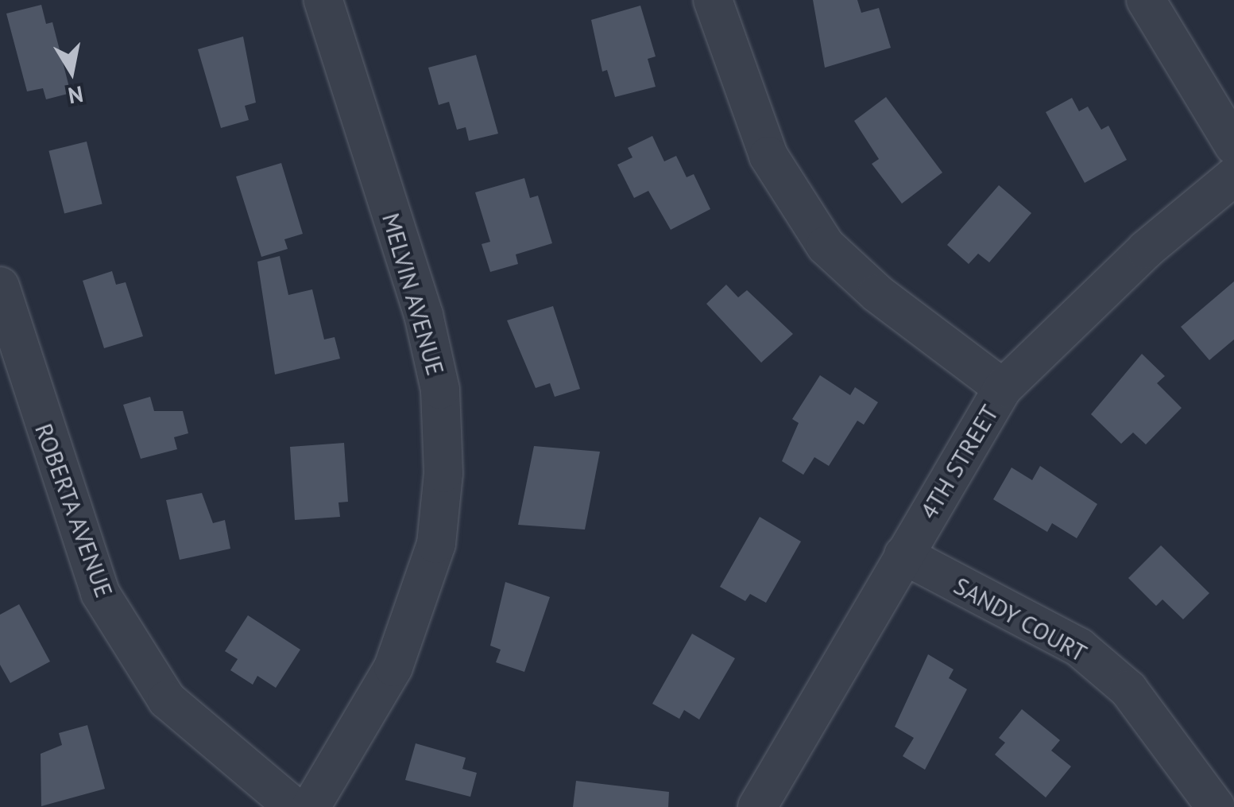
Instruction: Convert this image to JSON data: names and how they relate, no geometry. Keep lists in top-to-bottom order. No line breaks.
{"streets":{"street":["MELVIN AVENUE","4TH STREET","ROBERTA AVENUE","SANDY COURT"]},"crossings":[["4TH STREET","SANDY COURT"]],"north":"bottom"}
